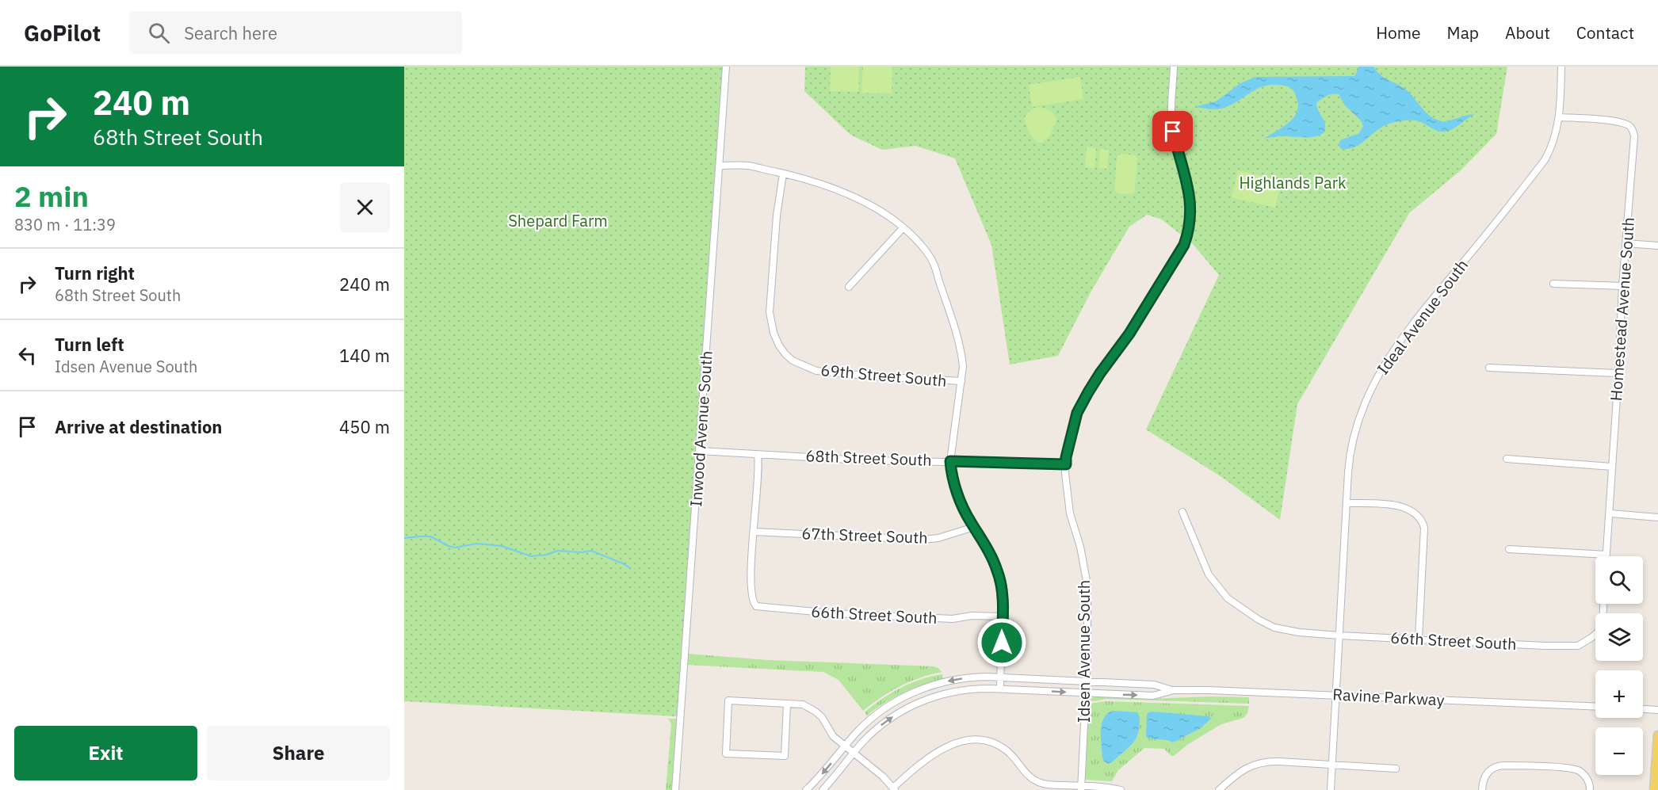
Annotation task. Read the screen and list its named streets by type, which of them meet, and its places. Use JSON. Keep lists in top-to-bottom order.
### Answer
{
  "streets": {
    "street": [
      "Homestead Avenue South",
      "Ideal Avenue South",
      "69th Street South",
      "Inwood Avenue South",
      "68th Street South",
      "67th Street South",
      "66th Street South",
      "Idsen Avenue South",
      "Ravine Parkway"
    ]
  },
  "crossings": [
    ["Homestead Avenue South", "Ideal Avenue South"],
    ["Ideal Avenue South", "66th Street South"],
    ["Ideal Avenue South", "Ravine Parkway"],
    ["Inwood Avenue South", "68th Street South"],
    ["68th Street South", "Idsen Avenue South"],
    ["67th Street South", "66th Street South"],
    ["Idsen Avenue South", "Ravine Parkway"]
  ],
  "parks": ["Highlands Park", "Shepard Farm"],
  "page": {
    "header": "GoPilot",
    "search": "Search here",
    "nav": [
      "Home",
      "Map",
      "About",
      "Contact"
    ],
    "turn": ["240 m", "68th Street South"],
    "heading": ["2 min", "830 m · 11:39"],
    "list": [
      {
        "name": "Turn right",
        "note": "68th Street South",
        "value": "240 m"
      },
      {
        "name": "Turn left",
        "note": "Idsen Avenue South",
        "value": "140 m"
      },
      {
        "name": "Arrive at destination",
        "value": "450 m"
      }
    ],
    "map_buttons": ["+", "−"],
    "buttons": ["Exit", "Share"]
  }
}
